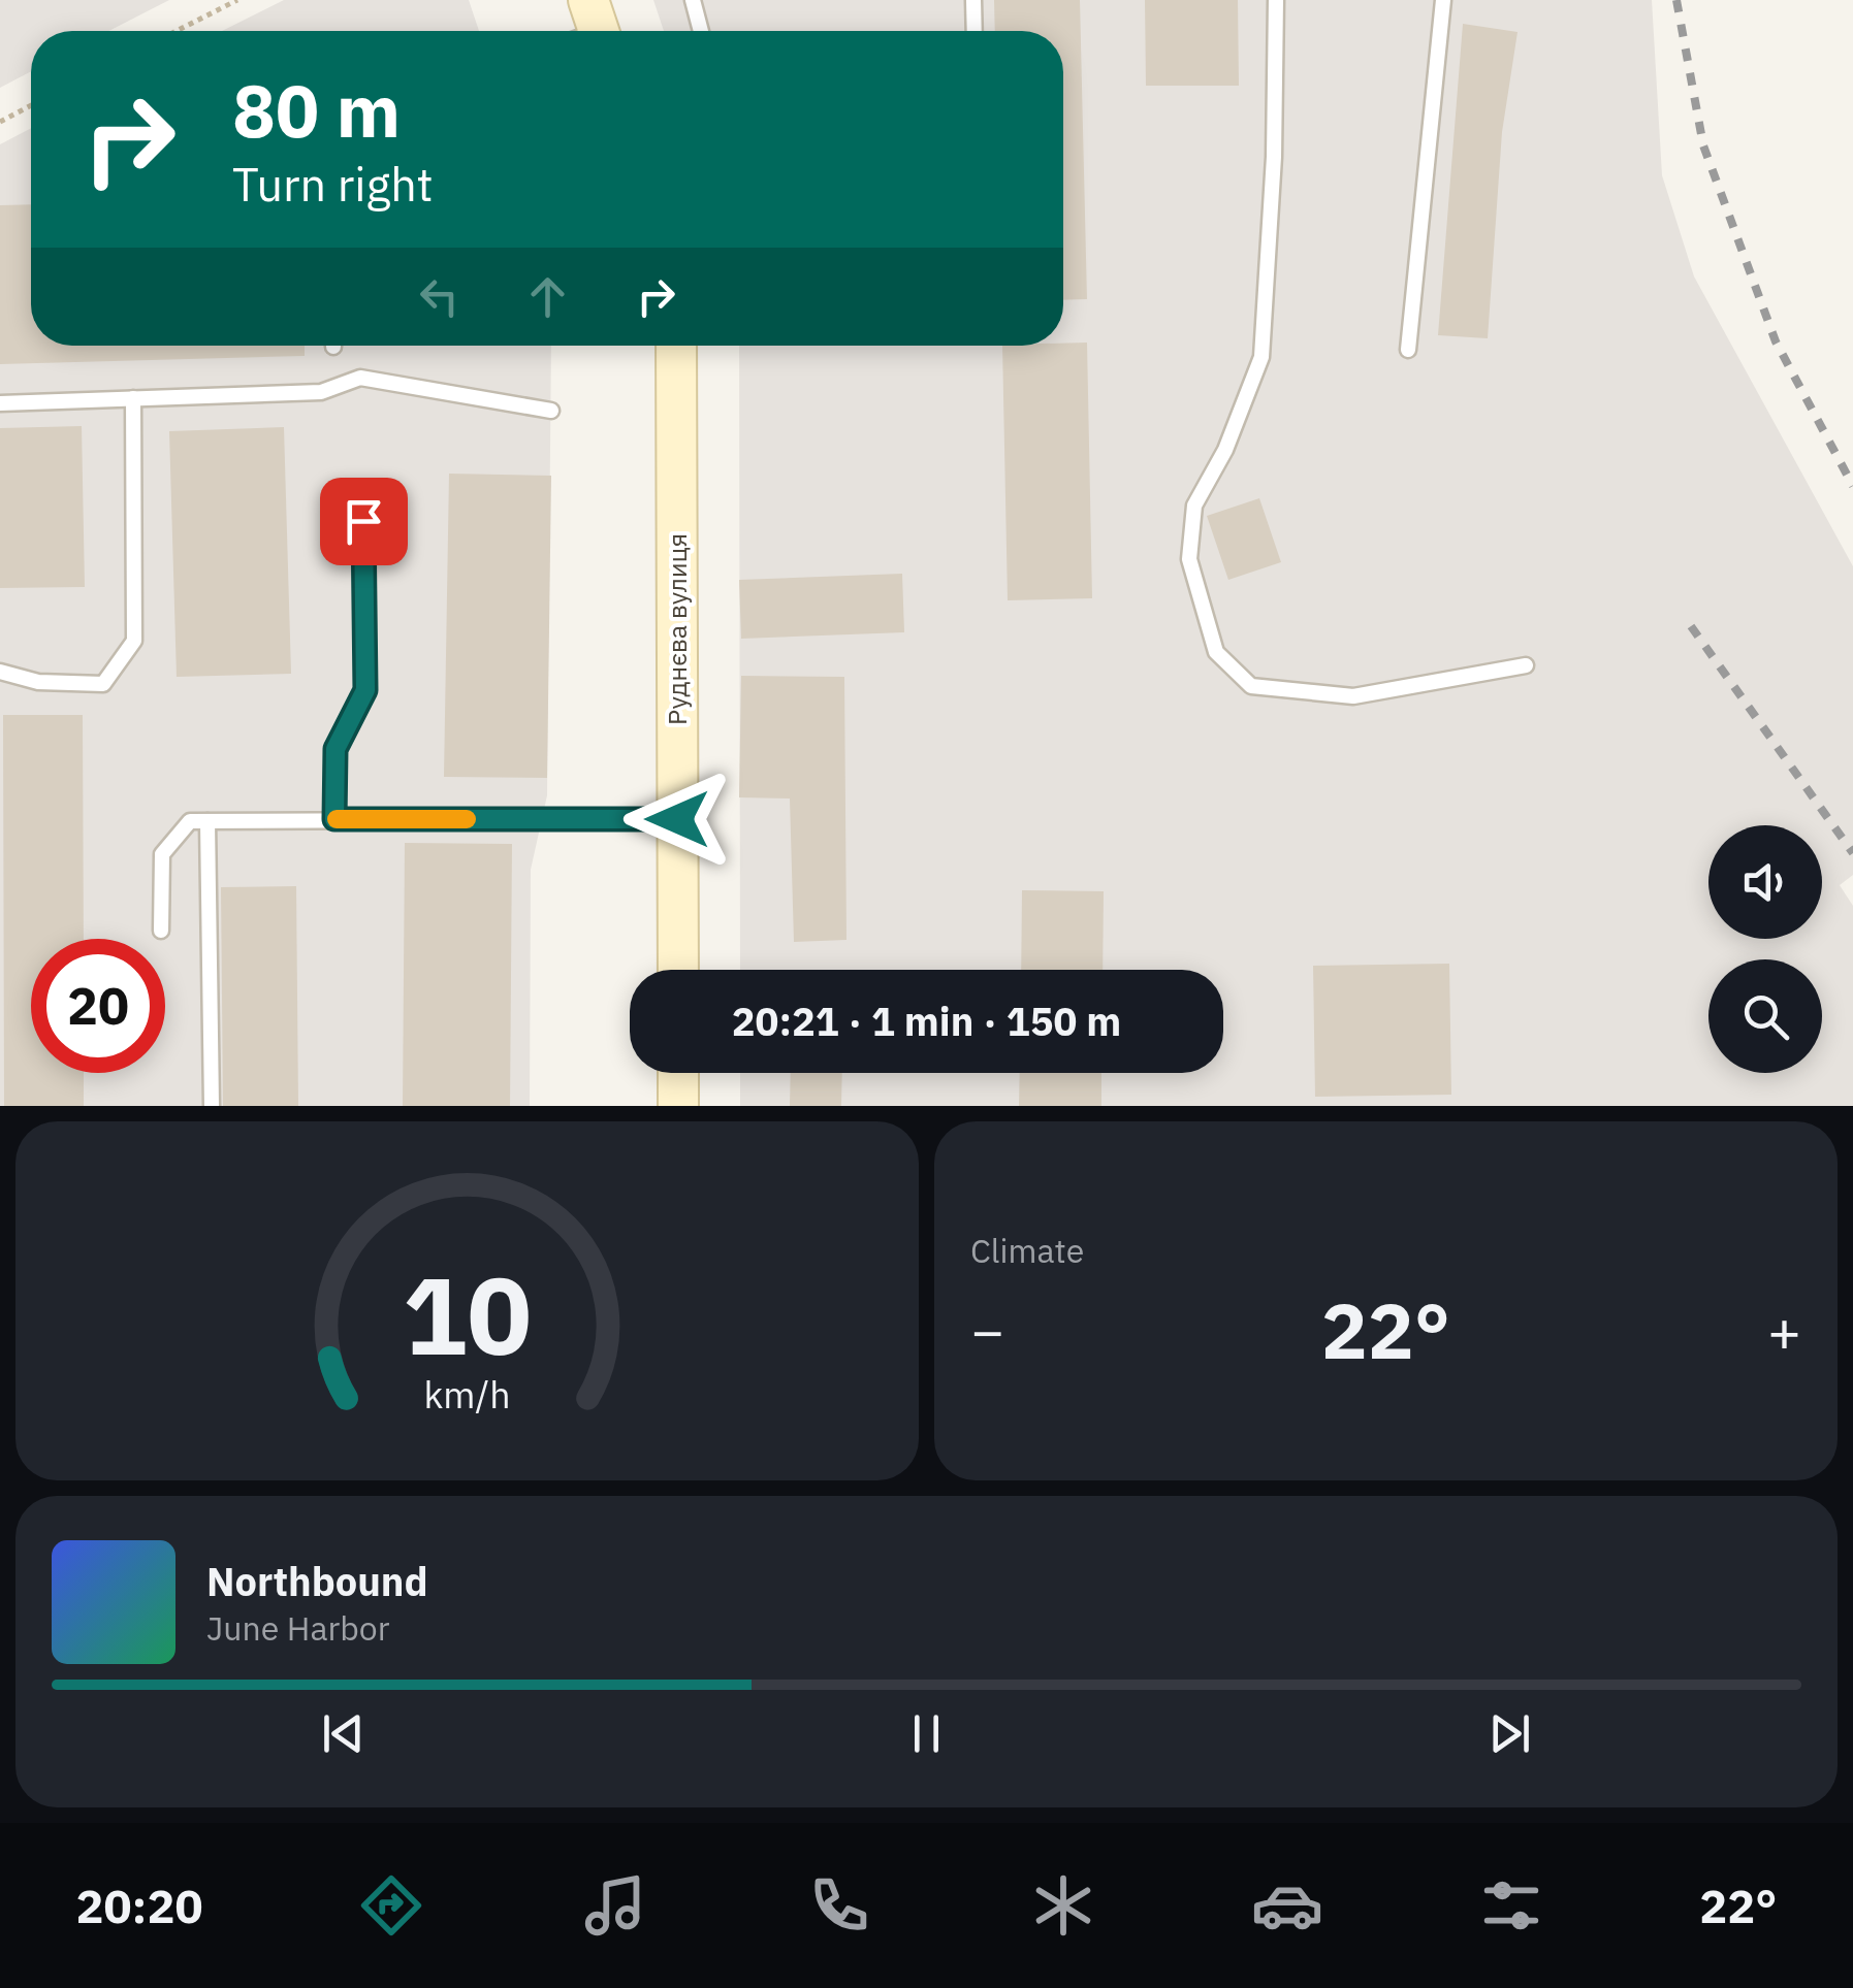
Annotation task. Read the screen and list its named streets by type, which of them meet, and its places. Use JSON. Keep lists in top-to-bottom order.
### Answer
{
  "streets": {
    "street": ["Руднєва вулиця"]
  },
  "page": {
    "turn": ["80 m", "Turn right"],
    "limit": "20",
    "trip": "20:21 · 1 min · 150 m",
    "tile": "Climate",
    "heat": ["−", "22°", "+"],
    "song": ["Northbound", "June Harbor"],
    "tabs": ["20:20", "22°"],
    "gauge": ["10", "km/h"]
  }
}
